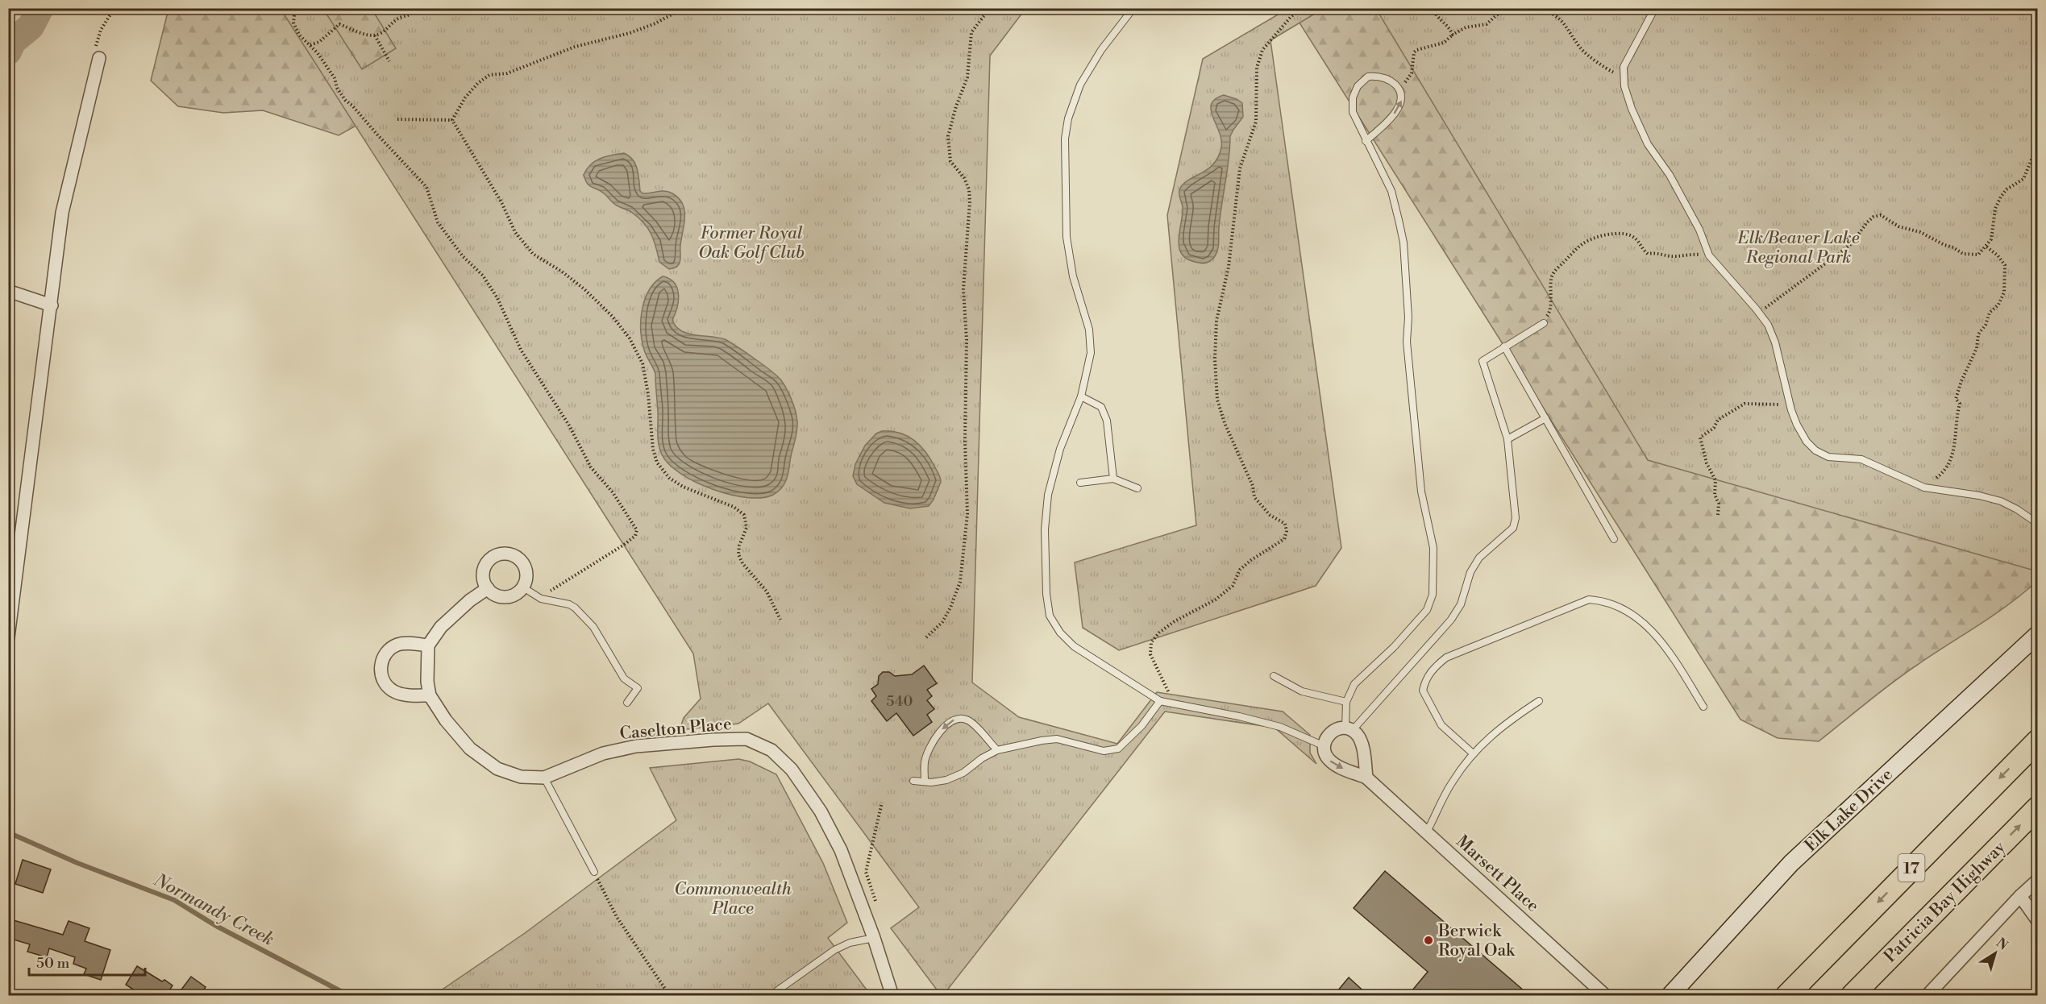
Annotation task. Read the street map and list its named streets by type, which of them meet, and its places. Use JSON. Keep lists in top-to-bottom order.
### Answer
{
  "streets": {
    "highway": ["17", "Patricia Bay Highway"],
    "street": ["Caselton Place", "Elk Lake Drive", "Marsett Place"]
  },
  "water": ["Normandy Creek"],
  "parks": ["Former Royal Oak Golf Club", "Elk/Beaver Lake Regional Park", "Commonwealth Place"],
  "places": ["Berwick Royal Oak"],
  "house_numbers": ["540"],
  "scale_bar": "50 m",
  "north": "top right"
}
